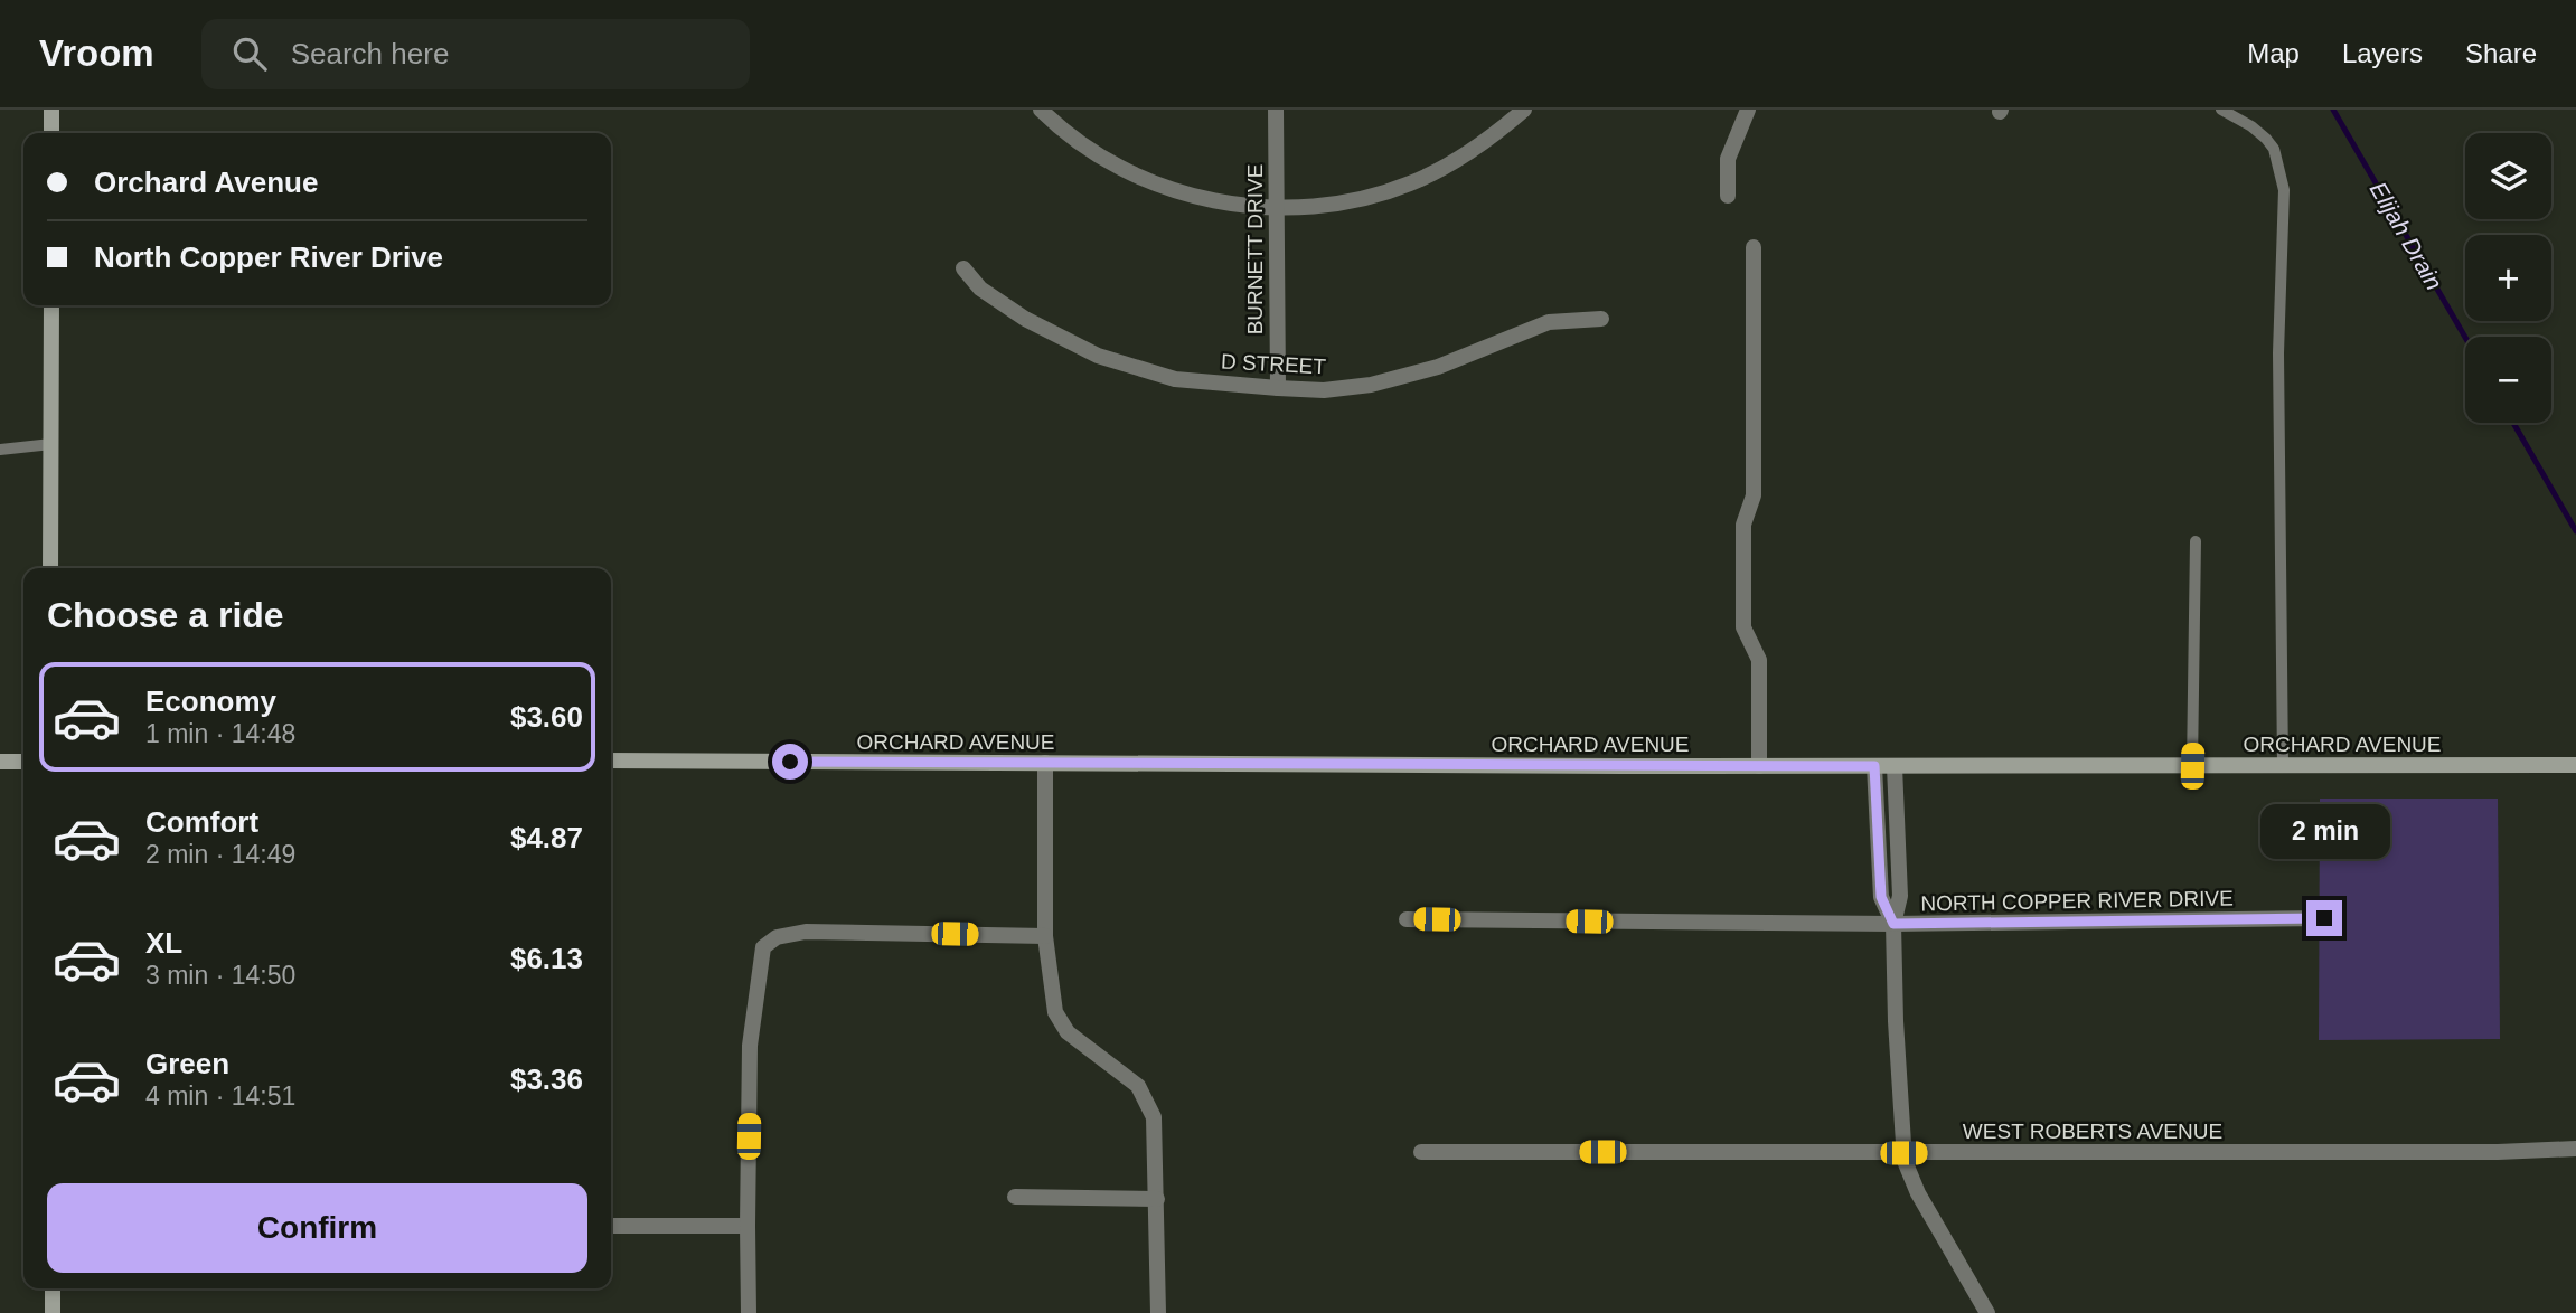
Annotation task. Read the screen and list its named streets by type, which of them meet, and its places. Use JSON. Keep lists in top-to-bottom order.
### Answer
{
  "streets": {
    "street": [
      "BURNETT DRIVE",
      "D STREET",
      "ORCHARD AVENUE",
      "NORTH COPPER RIVER DRIVE",
      "WEST ROBERTS AVENUE"
    ]
  },
  "crossings": [
    ["BURNETT DRIVE", "D STREET"]
  ],
  "water": ["Elijah Drain"],
  "page": {
    "header": "Vroom",
    "search": "Search here",
    "nav": ["Map", "Layers", "Share"],
    "map_buttons": ["+", "−"],
    "banner": ["Orchard Avenue", "North Copper River Drive"],
    "heading": "Choose a ride",
    "list": [
      {
        "name": "Economy",
        "note": "1 min · 14:48",
        "value": "$3.60"
      },
      {
        "name": "Comfort",
        "note": "2 min · 14:49",
        "value": "$4.87"
      },
      {
        "name": "XL",
        "note": "3 min · 14:50",
        "value": "$6.13"
      },
      {
        "name": "Green",
        "note": "4 min · 14:51",
        "value": "$3.36"
      }
    ],
    "bubble": "2 min",
    "buttons": "Confirm"
  }
}
